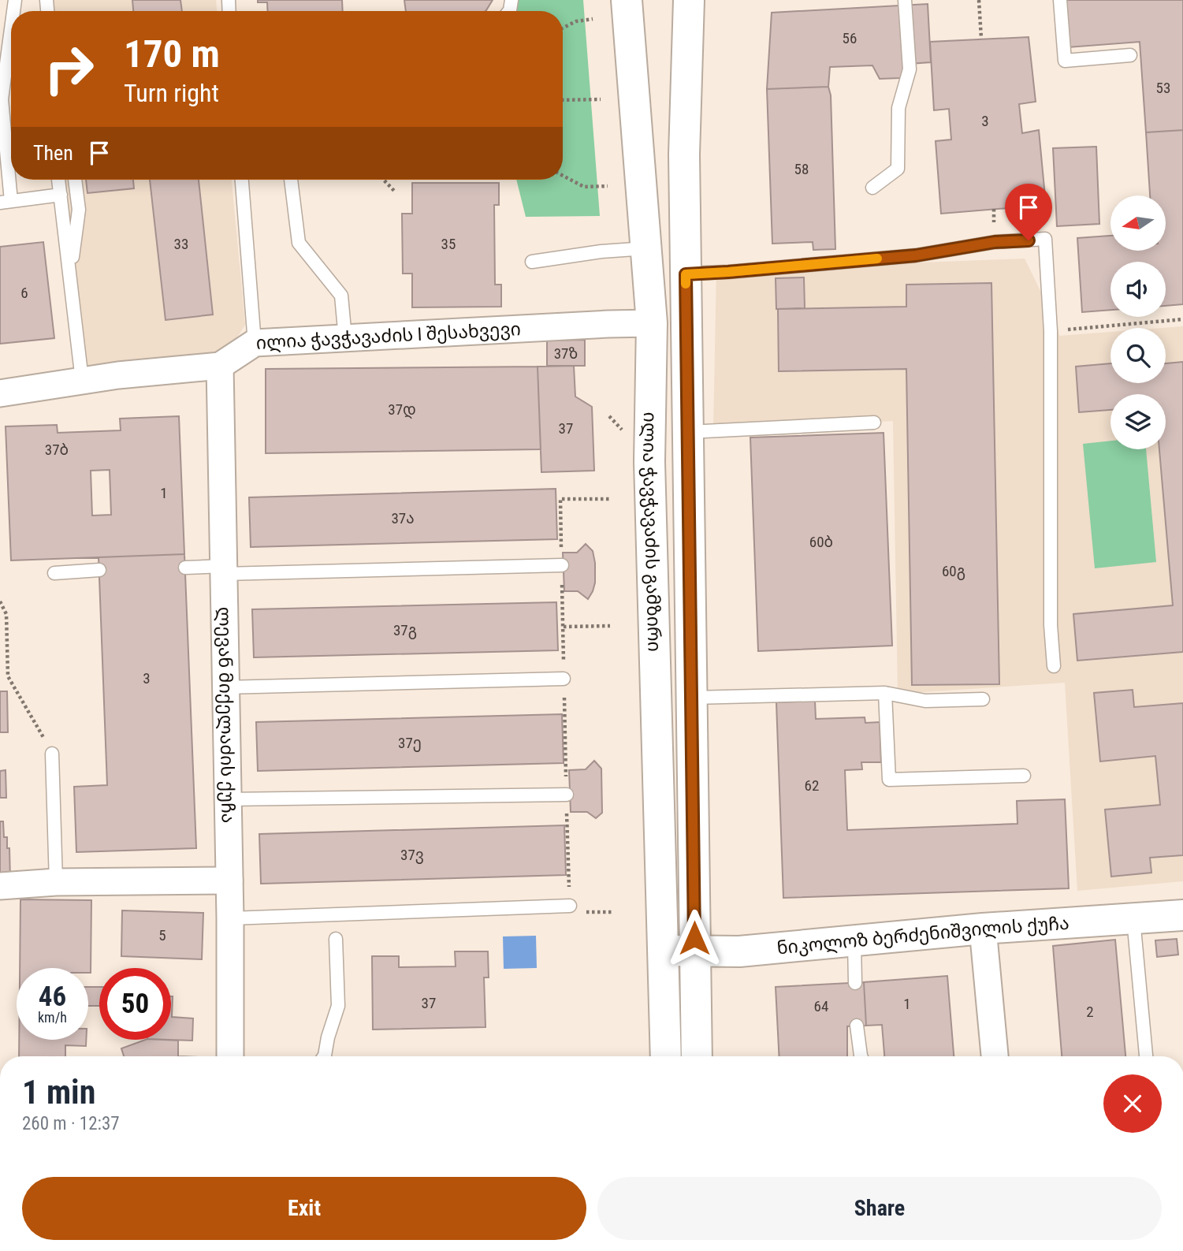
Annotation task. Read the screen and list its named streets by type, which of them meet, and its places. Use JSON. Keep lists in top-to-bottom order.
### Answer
{
  "streets": {
    "main road": ["ილია ჭავჭავაძის გამზირი", "ნიკოლოზ ბერძენიშვილის ქუჩა"],
    "street": ["ილია ჭავჭავაძის I შესახვევი", "ლევან მიქელაძის ქუჩა"]
  },
  "crossings": [
    ["ილია ჭავჭავაძის I შესახვევი", "ილია ჭავჭავაძის გამზირი"],
    ["ილია ჭავჭავაძის I შესახვევი", "ლევან მიქელაძის ქუჩა"],
    ["ილია ჭავჭავაძის გამზირი", "ნიკოლოზ ბერძენიშვილის ქუჩა"]
  ],
  "house_numbers": [
    "56",
    "53",
    "3",
    "58",
    "33",
    "35",
    "6",
    "37ზ",
    "37დ",
    "37",
    "37ბ",
    "1",
    "37ა",
    "60ბ",
    "60გ",
    "37გ",
    "3",
    "37ე",
    "62",
    "37ვ",
    "5",
    "37",
    "1",
    "64",
    "2"
  ],
  "north": "left",
  "page": {
    "turn": ["170 m", "Turn right"],
    "then": "Then",
    "speed": "46 km/h",
    "limit": "50",
    "heading": ["1 min", "260 m · 12:37"],
    "buttons": ["Exit", "Share"]
  }
}
